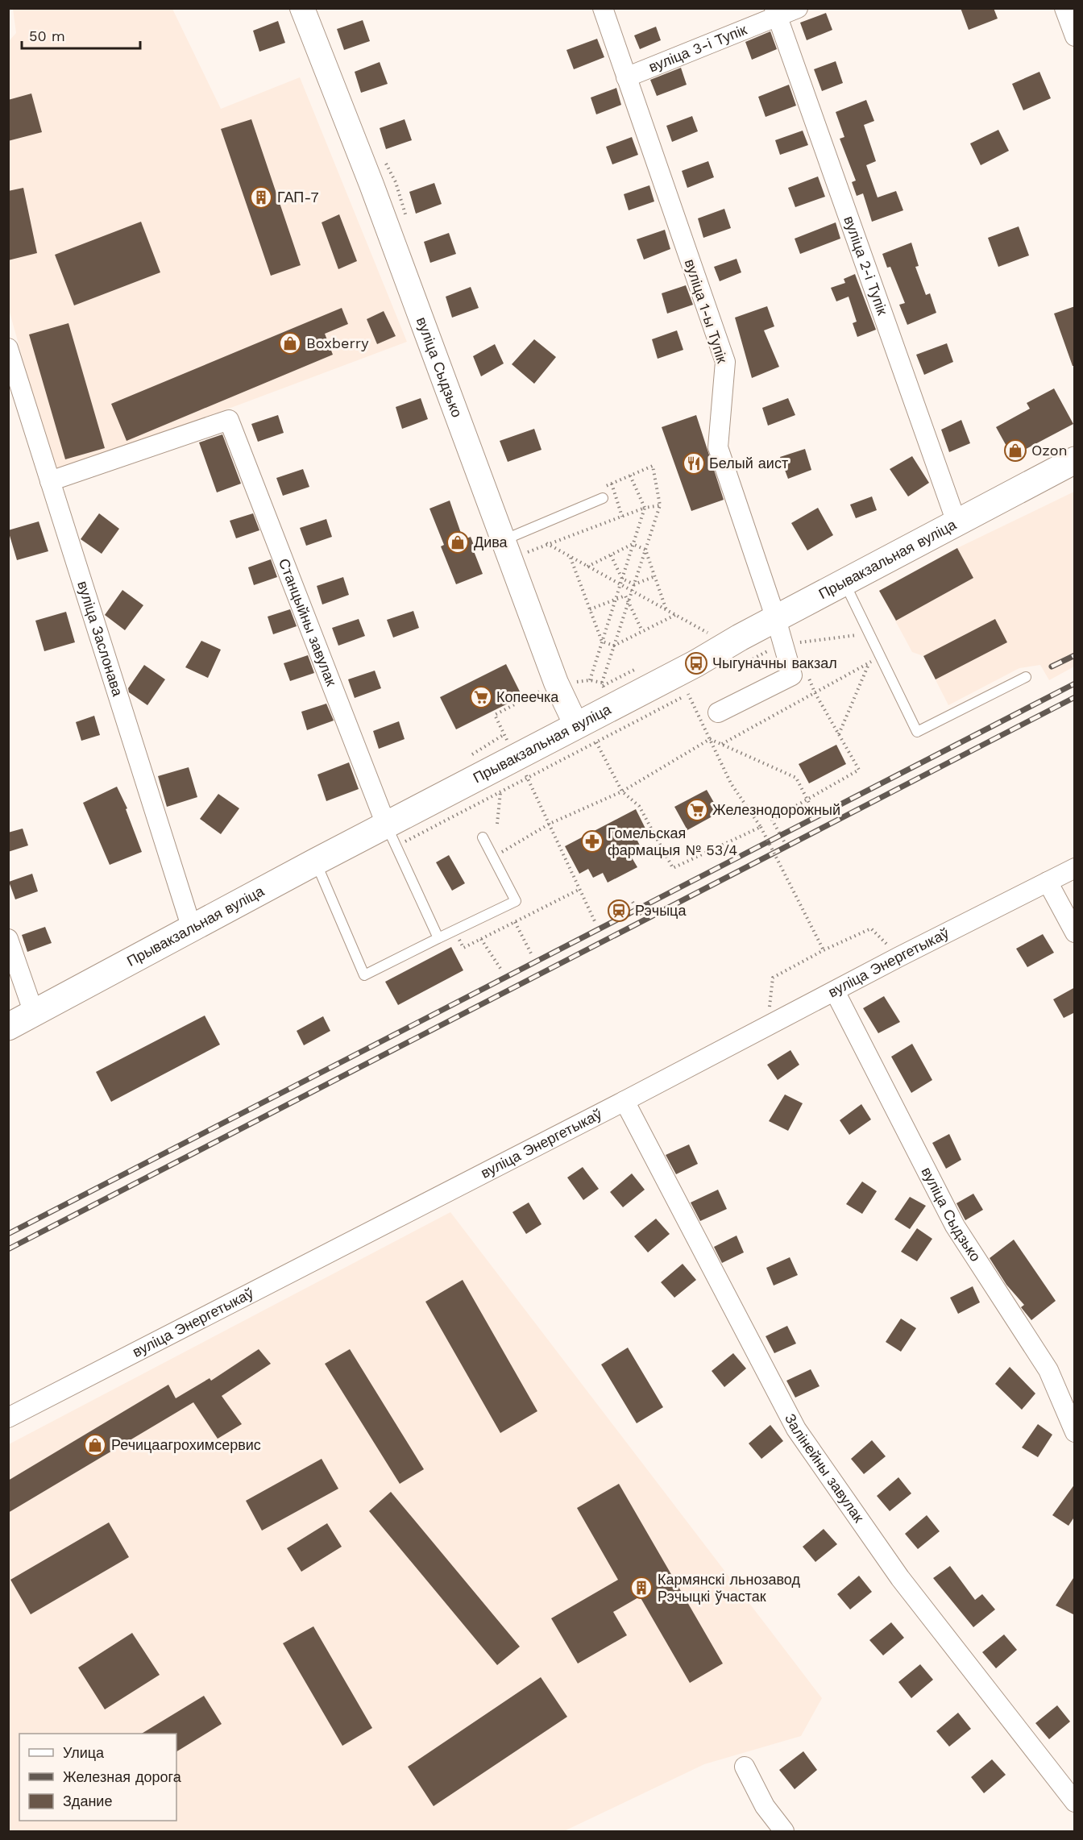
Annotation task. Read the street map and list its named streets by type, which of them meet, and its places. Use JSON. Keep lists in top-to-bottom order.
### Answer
{
  "streets": {
    "main road": ["Прывакзальная вуліца"],
    "street": [
      "вуліца 3-і Тупік",
      "вуліца 2-і Тупік",
      "вуліца 1-ы Тупік",
      "вуліца Сыдзько",
      "Станцыйны завулак",
      "вуліца Заслонава",
      "вуліца Энергетыкаў",
      "Залінейны завулак"
    ]
  },
  "crossings": [
    ["вуліца 3-і Тупік", "вуліца 2-і Тупік"],
    ["вуліца 3-і Тупік", "вуліца 1-ы Тупік"],
    ["вуліца 2-і Тупік", "Прывакзальная вуліца"],
    ["вуліца 1-ы Тупік", "Прывакзальная вуліца"],
    ["вуліца Сыдзько", "Прывакзальная вуліца"],
    ["вуліца Сыдзько", "вуліца Энергетыкаў"],
    ["Прывакзальная вуліца", "Станцыйны завулак"],
    ["Прывакзальная вуліца", "вуліца Заслонава"],
    ["Станцыйны завулак", "вуліца Заслонава"],
    ["вуліца Энергетыкаў", "Залінейны завулак"]
  ],
  "places": {
    "building": ["ГАП-7", "Кармянскі льнозавод Рэчыцкі ўчастак"],
    "shop": [
      "Boxberry",
      "Ozon",
      "Дива",
      "Речицаагрохимсервис"
    ],
    "restaurant": ["Белый аист"],
    "bus stop": ["Чыгуначны вакзал"],
    "supermarket": ["Копеечка", "Железнодорожный"],
    "pharmacy": ["Гомельская фармацыя № 53/4"],
    "station": ["Рэчыца"]
  },
  "legend": ["Улица", "Железная дорога", "Здание"],
  "scale_bar": "50 m"
}
